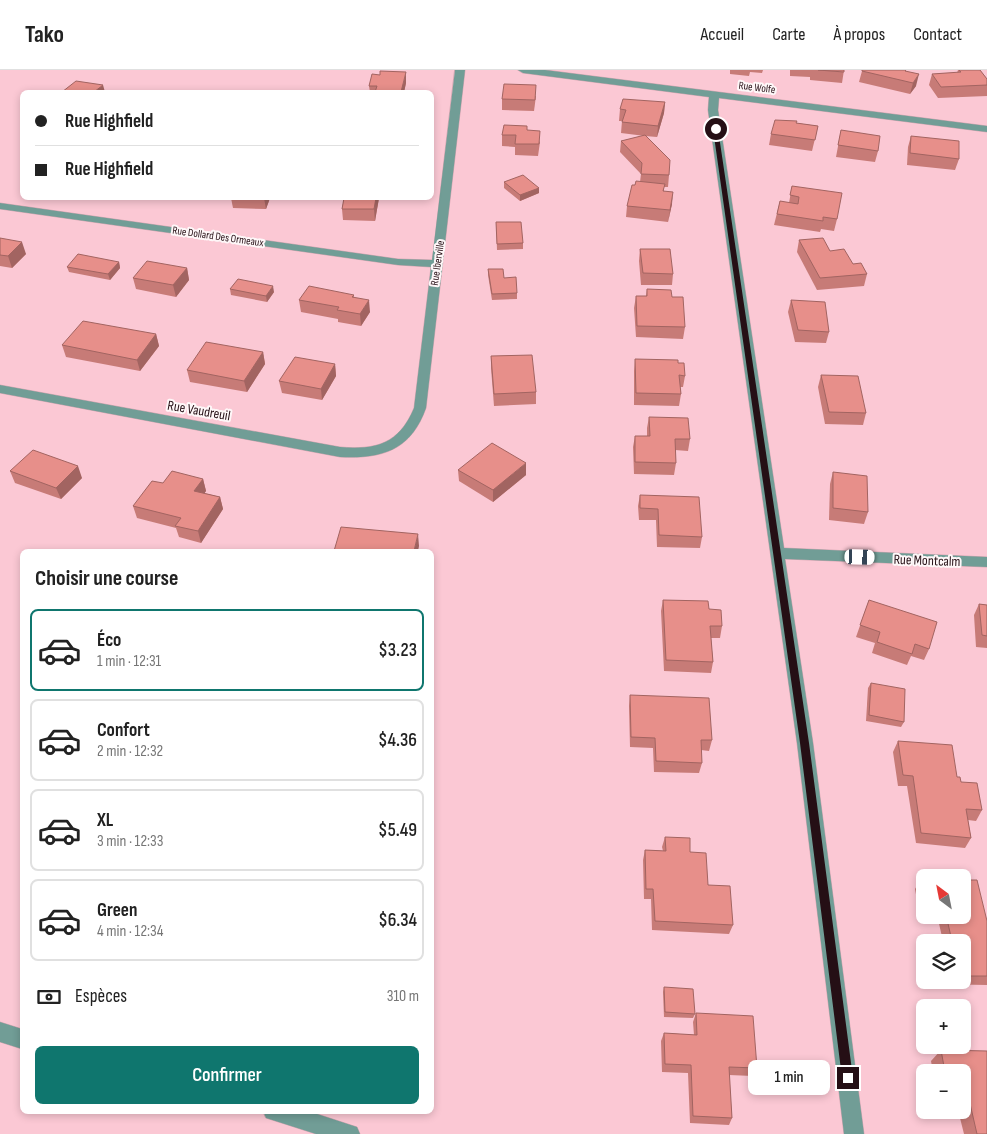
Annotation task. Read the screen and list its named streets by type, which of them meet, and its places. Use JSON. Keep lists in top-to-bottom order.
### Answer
{
  "streets": {
    "street": [
      "Rue Wolfe",
      "Rue Dollard Des Ormeaux",
      "Rue Iberville",
      "Rue Vaudreuil",
      "Rue Montcalm"
    ]
  },
  "crossings": [
    ["Rue Dollard Des Ormeaux", "Rue Iberville"],
    ["Rue Iberville", "Rue Vaudreuil"]
  ],
  "north": "top left",
  "page": {
    "header": "Tako",
    "nav": [
      "Accueil",
      "Carte",
      "À propos",
      "Contact"
    ],
    "banner": ["Rue Highfield", "Rue Highfield"],
    "heading": "Choisir une course",
    "list": [
      {
        "name": "Éco",
        "note": "1 min · 12:31",
        "value": "$3.23"
      },
      {
        "name": "Confort",
        "note": "2 min · 12:32",
        "value": "$4.36"
      },
      {
        "name": "XL",
        "note": "3 min · 12:33",
        "value": "$5.49"
      },
      {
        "name": "Green",
        "note": "4 min · 12:34",
        "value": "$6.34"
      }
    ],
    "map_buttons": ["+", "−"],
    "pay": ["Espèces", "310 m"],
    "buttons": "Confirmer",
    "bubble": "1 min"
  }
}
